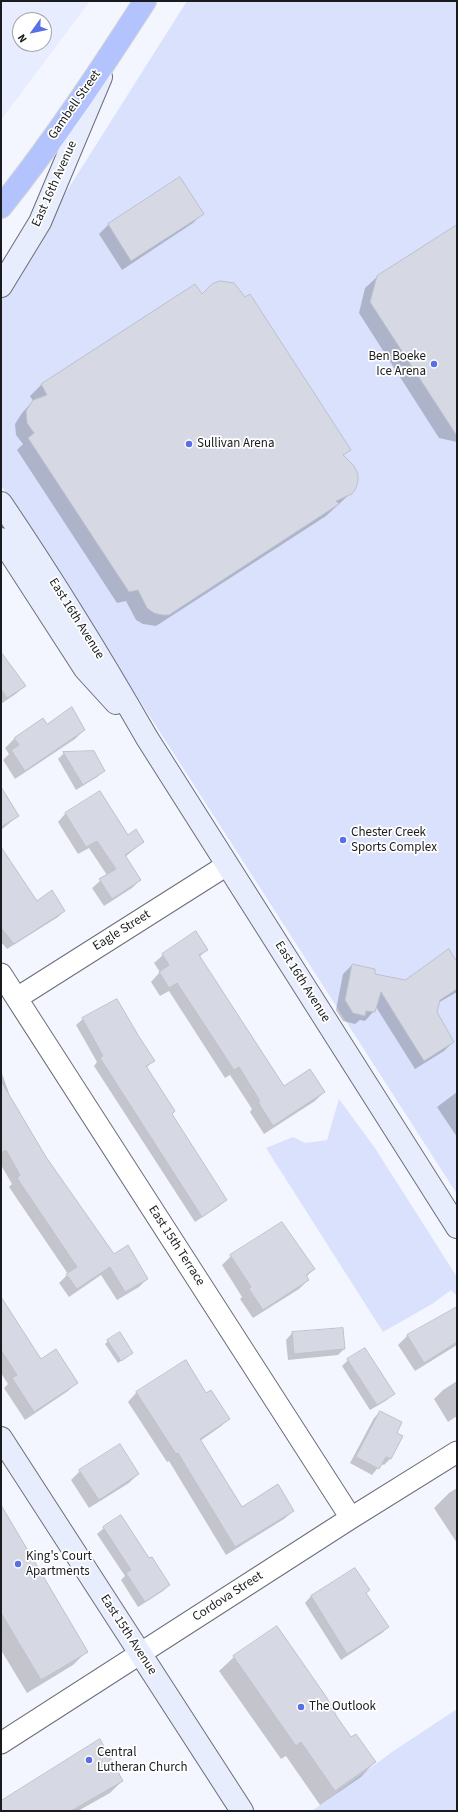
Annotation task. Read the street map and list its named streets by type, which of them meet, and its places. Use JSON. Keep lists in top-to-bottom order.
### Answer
{
  "streets": {
    "highway": ["Gambell Street"],
    "street": [
      "East 16th Avenue",
      "Eagle Street",
      "East 15th Terrace",
      "Cordova Street",
      "East 15th Avenue"
    ]
  },
  "crossings": [
    ["Gambell Street", "East 16th Avenue"],
    ["East 16th Avenue", "Eagle Street"],
    ["Eagle Street", "East 15th Terrace"],
    ["East 15th Terrace", "Cordova Street"],
    ["Cordova Street", "East 15th Avenue"]
  ],
  "places": [
    "Ben Boeke Ice Arena",
    "Sullivan Arena",
    "Chester Creek Sports Complex",
    "King's Court Apartments",
    "The Outlook",
    "Central Lutheran Church"
  ],
  "north": "bottom left"
}
